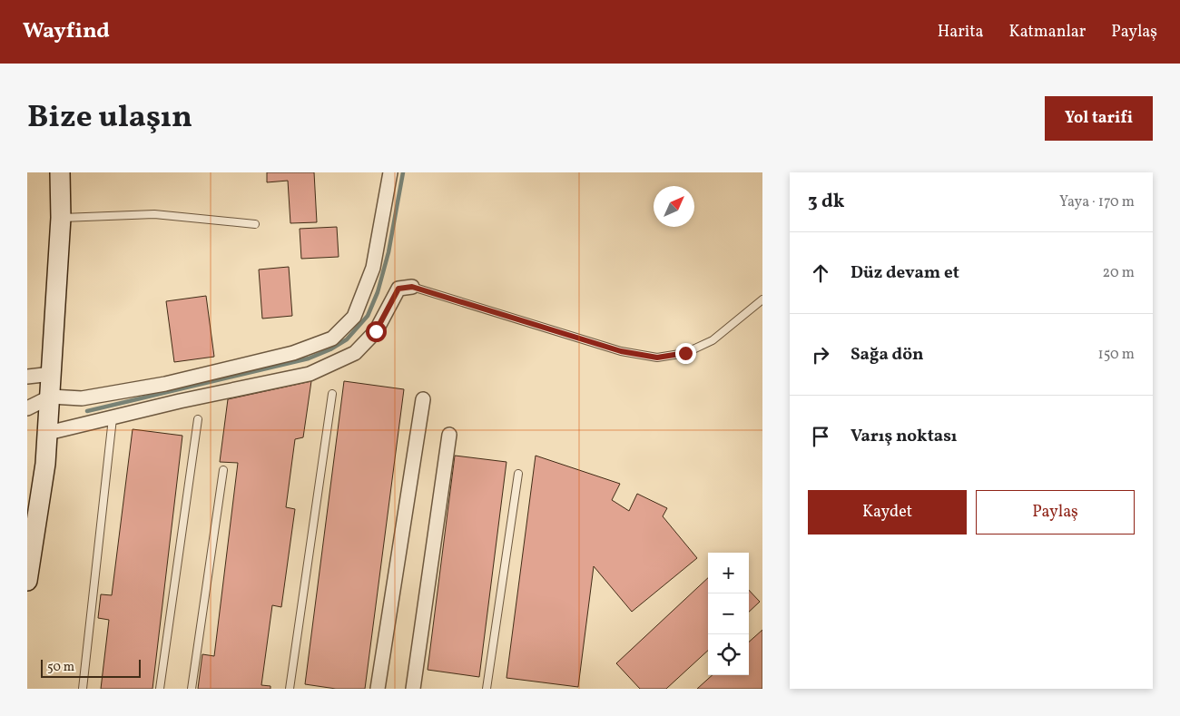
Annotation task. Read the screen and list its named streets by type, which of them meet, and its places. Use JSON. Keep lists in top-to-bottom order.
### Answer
{
  "scale_bar": "50 m",
  "north": "top right",
  "page": {
    "header": "Wayfind",
    "nav": ["Harita", "Katmanlar", "Paylaş"],
    "title": "Bize ulaşın",
    "buttons": [
      "Yol tarifi",
      ["Kaydet", "Paylaş"]
    ],
    "heading": ["3 dk", "Yaya · 170 m"],
    "list": [
      ["Düz devam et", "20 m"],
      ["Sağa dön", "150 m"],
      "Varış noktası"
    ],
    "map_buttons": ["+", "−"],
    "scale": "50 m"
  }
}
